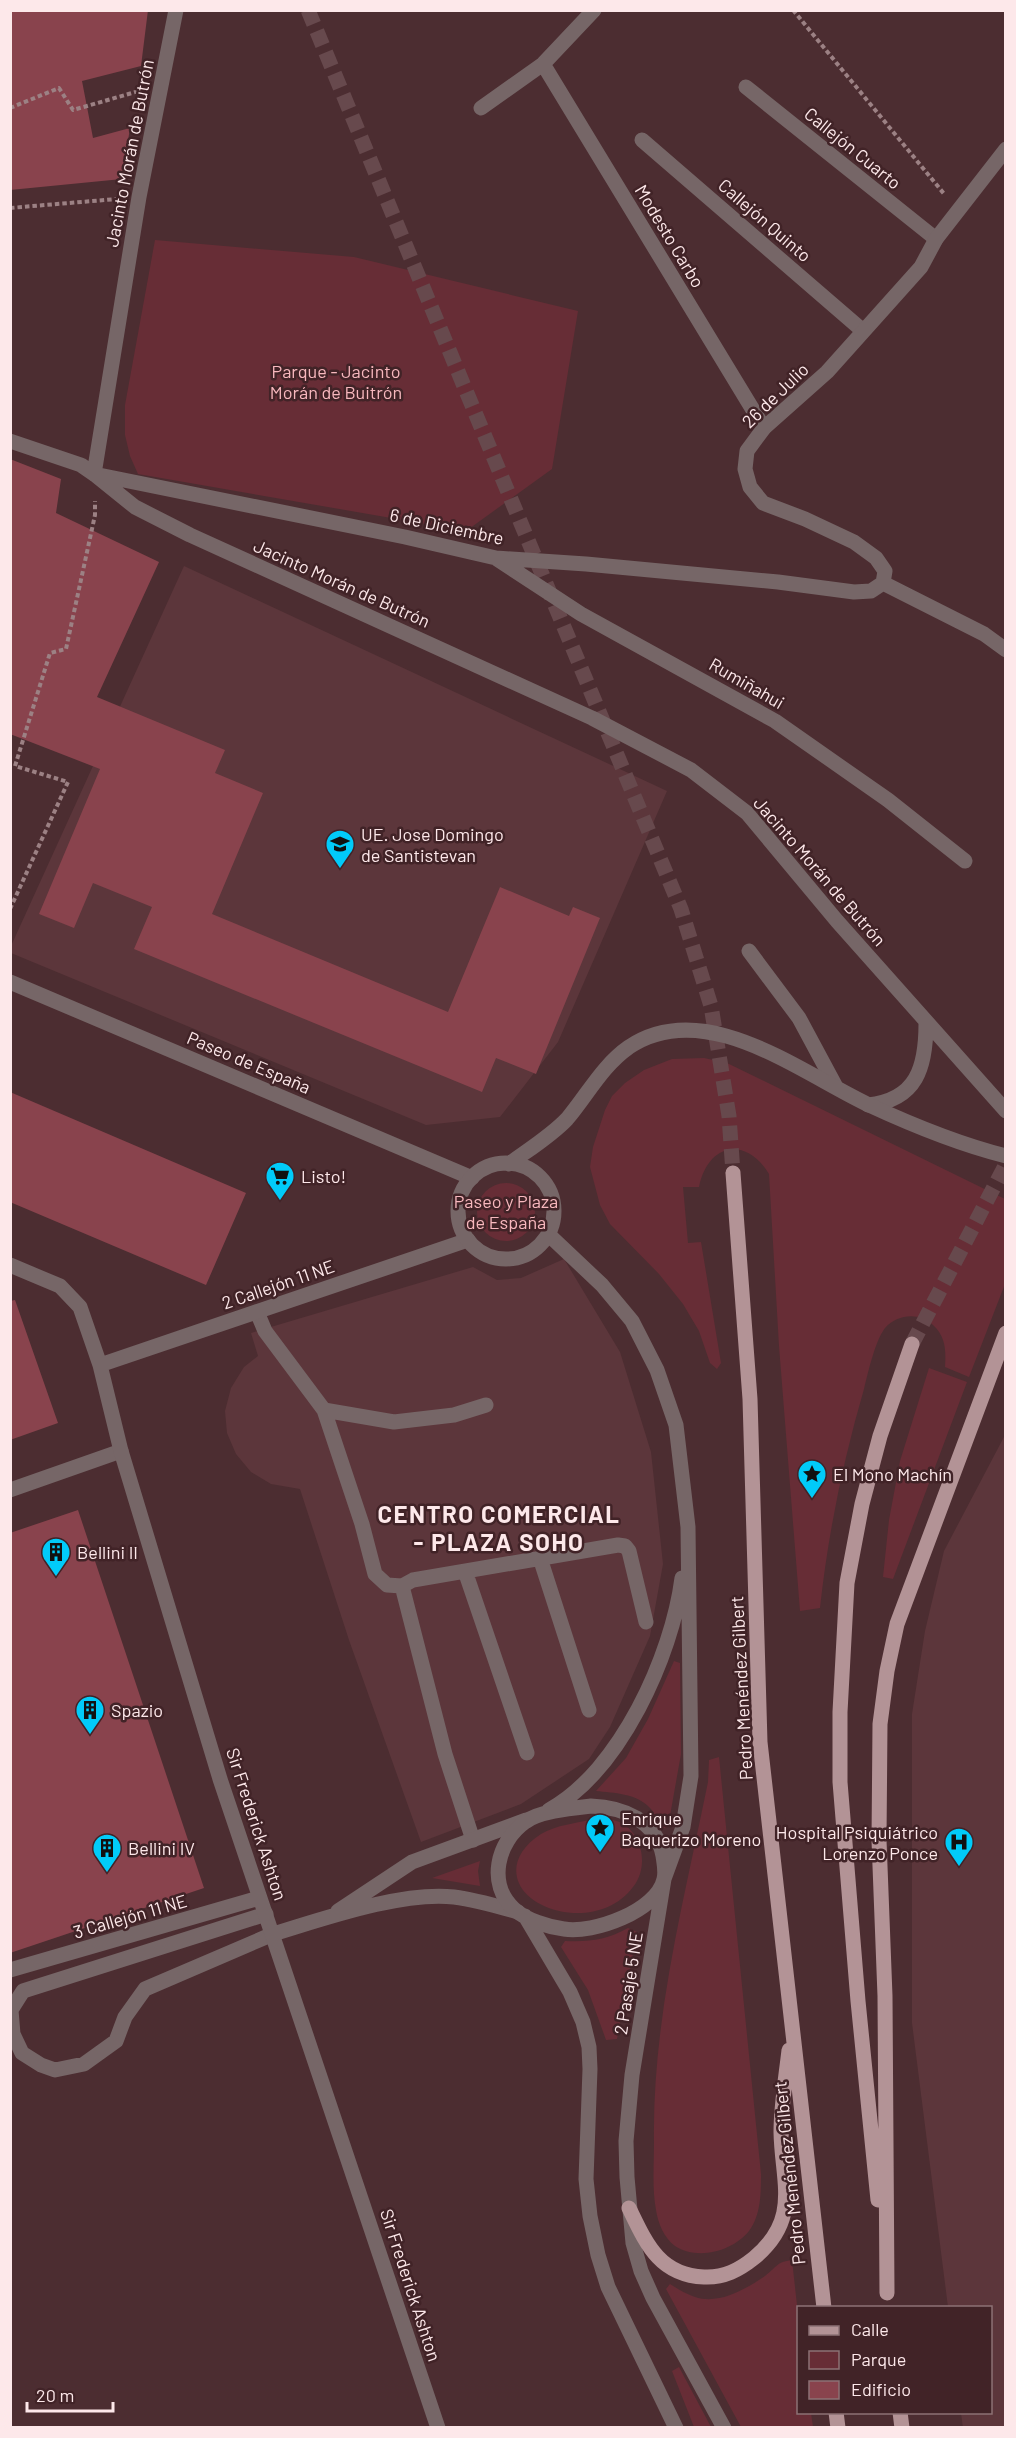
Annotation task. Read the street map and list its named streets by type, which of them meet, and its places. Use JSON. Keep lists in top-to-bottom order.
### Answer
{
  "streets": {
    "main road": ["Pedro Menéndez Gilbert"],
    "street": [
      "Callejón Cuarto",
      "Jacinto Morán de Butrón",
      "Callejón Quinto",
      "Modesto Carbo",
      "26 de Julio",
      "6 de Diciembre",
      "Rumiñahui",
      "Paseo de España",
      "2 Callejón 11 NE",
      "Sir Frederick Ashton",
      "3 Callejón 11 NE",
      "2 Pasaje 5 NE"
    ]
  },
  "crossings": [
    ["Callejón Cuarto", "26 de Julio"],
    ["Jacinto Morán de Butrón", "6 de Diciembre"],
    ["Callejón Quinto", "26 de Julio"],
    ["Modesto Carbo", "26 de Julio"],
    ["26 de Julio", "6 de Diciembre"],
    ["6 de Diciembre", "Rumiñahui"],
    ["Paseo de España", "2 Callejón 11 NE"],
    ["Paseo de España", "2 Pasaje 5 NE"],
    ["2 Callejón 11 NE", "Sir Frederick Ashton"],
    ["2 Callejón 11 NE", "2 Pasaje 5 NE"],
    ["Sir Frederick Ashton", "3 Callejón 11 NE"]
  ],
  "districts": ["CENTRO COMERCIAL - PLAZA SOHO"],
  "parks": ["Parque - Jacinto Morán de Buitrón", "Paseo y Plaza de España"],
  "places": {
    "school or university": ["UE. Jose Domingo de Santistevan"],
    "supermarket": ["Listo!"],
    "place": ["El Mono Machín", "Enrique Baquerizo Moreno"],
    "building": ["Bellini II", "Spazio", "Bellini IV"],
    "hospital": ["Hospital Psiquiátrico Lorenzo Ponce"]
  },
  "legend": ["Calle", "Parque", "Edificio"],
  "scale_bar": "20 m"
}
